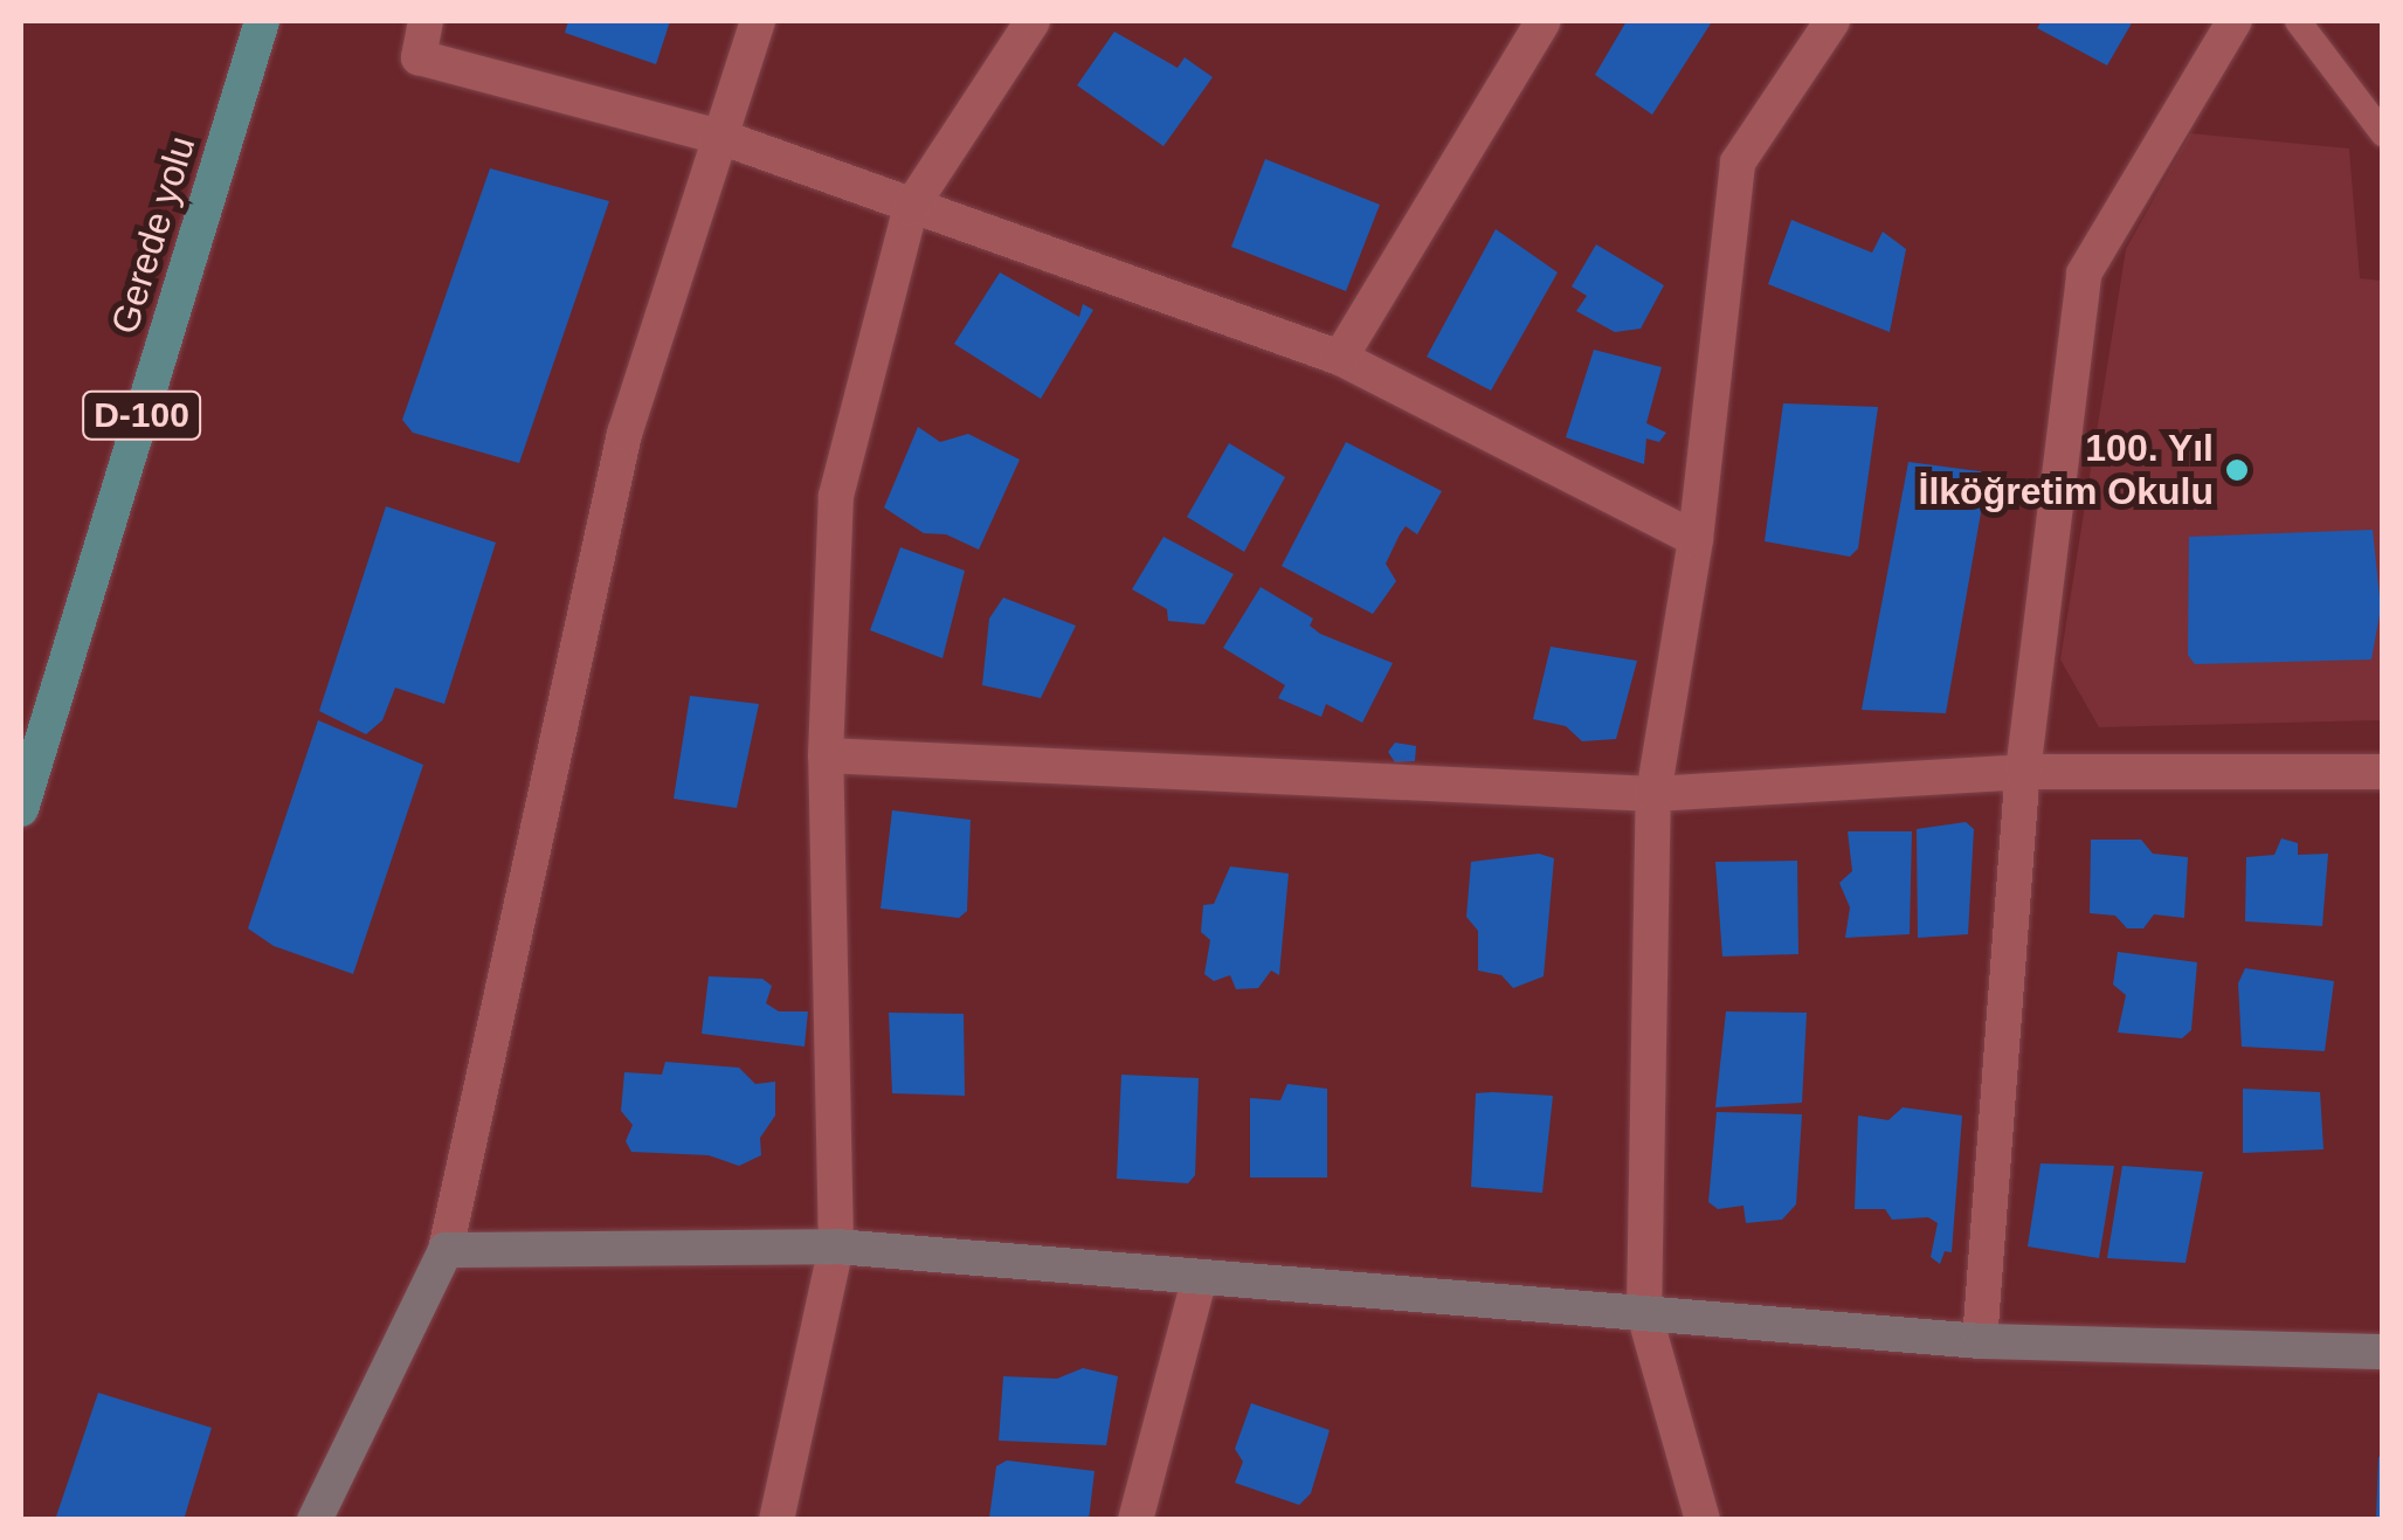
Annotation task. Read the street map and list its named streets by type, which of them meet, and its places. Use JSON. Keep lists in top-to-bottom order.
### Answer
{
  "streets": {
    "main road": ["Gerede yolu", "D-100"]
  },
  "places": ["100. Yıl İlköğretim Okulu"]
}
